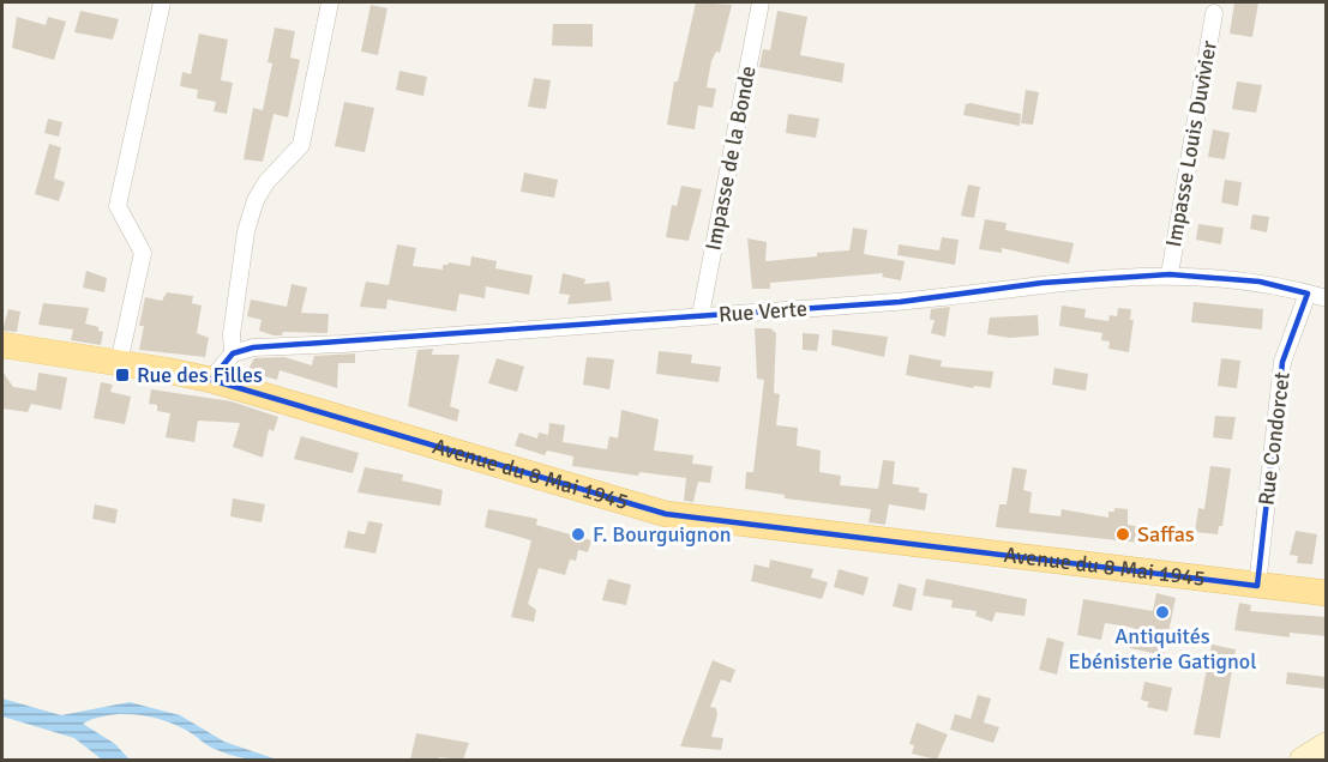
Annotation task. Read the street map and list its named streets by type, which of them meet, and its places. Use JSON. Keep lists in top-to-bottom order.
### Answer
{
  "streets": {
    "main road": ["Avenue du 8 Mai 1945"],
    "street": [
      "Impasse Louis Duvivier",
      "Impasse de la Bonde",
      "Rue Verte",
      "Rue Condorcet"
    ]
  },
  "crossings": [
    ["Impasse Louis Duvivier", "Rue Verte"],
    ["Impasse de la Bonde", "Rue Verte"],
    ["Rue Verte", "Rue Condorcet"],
    ["Rue Condorcet", "Avenue du 8 Mai 1945"]
  ],
  "places": {
    "transit": ["Rue des Filles"],
    "other": ["F. Bourguignon", "Saffas", "Antiquités Ebénisterie Gatignol"]
  }
}
